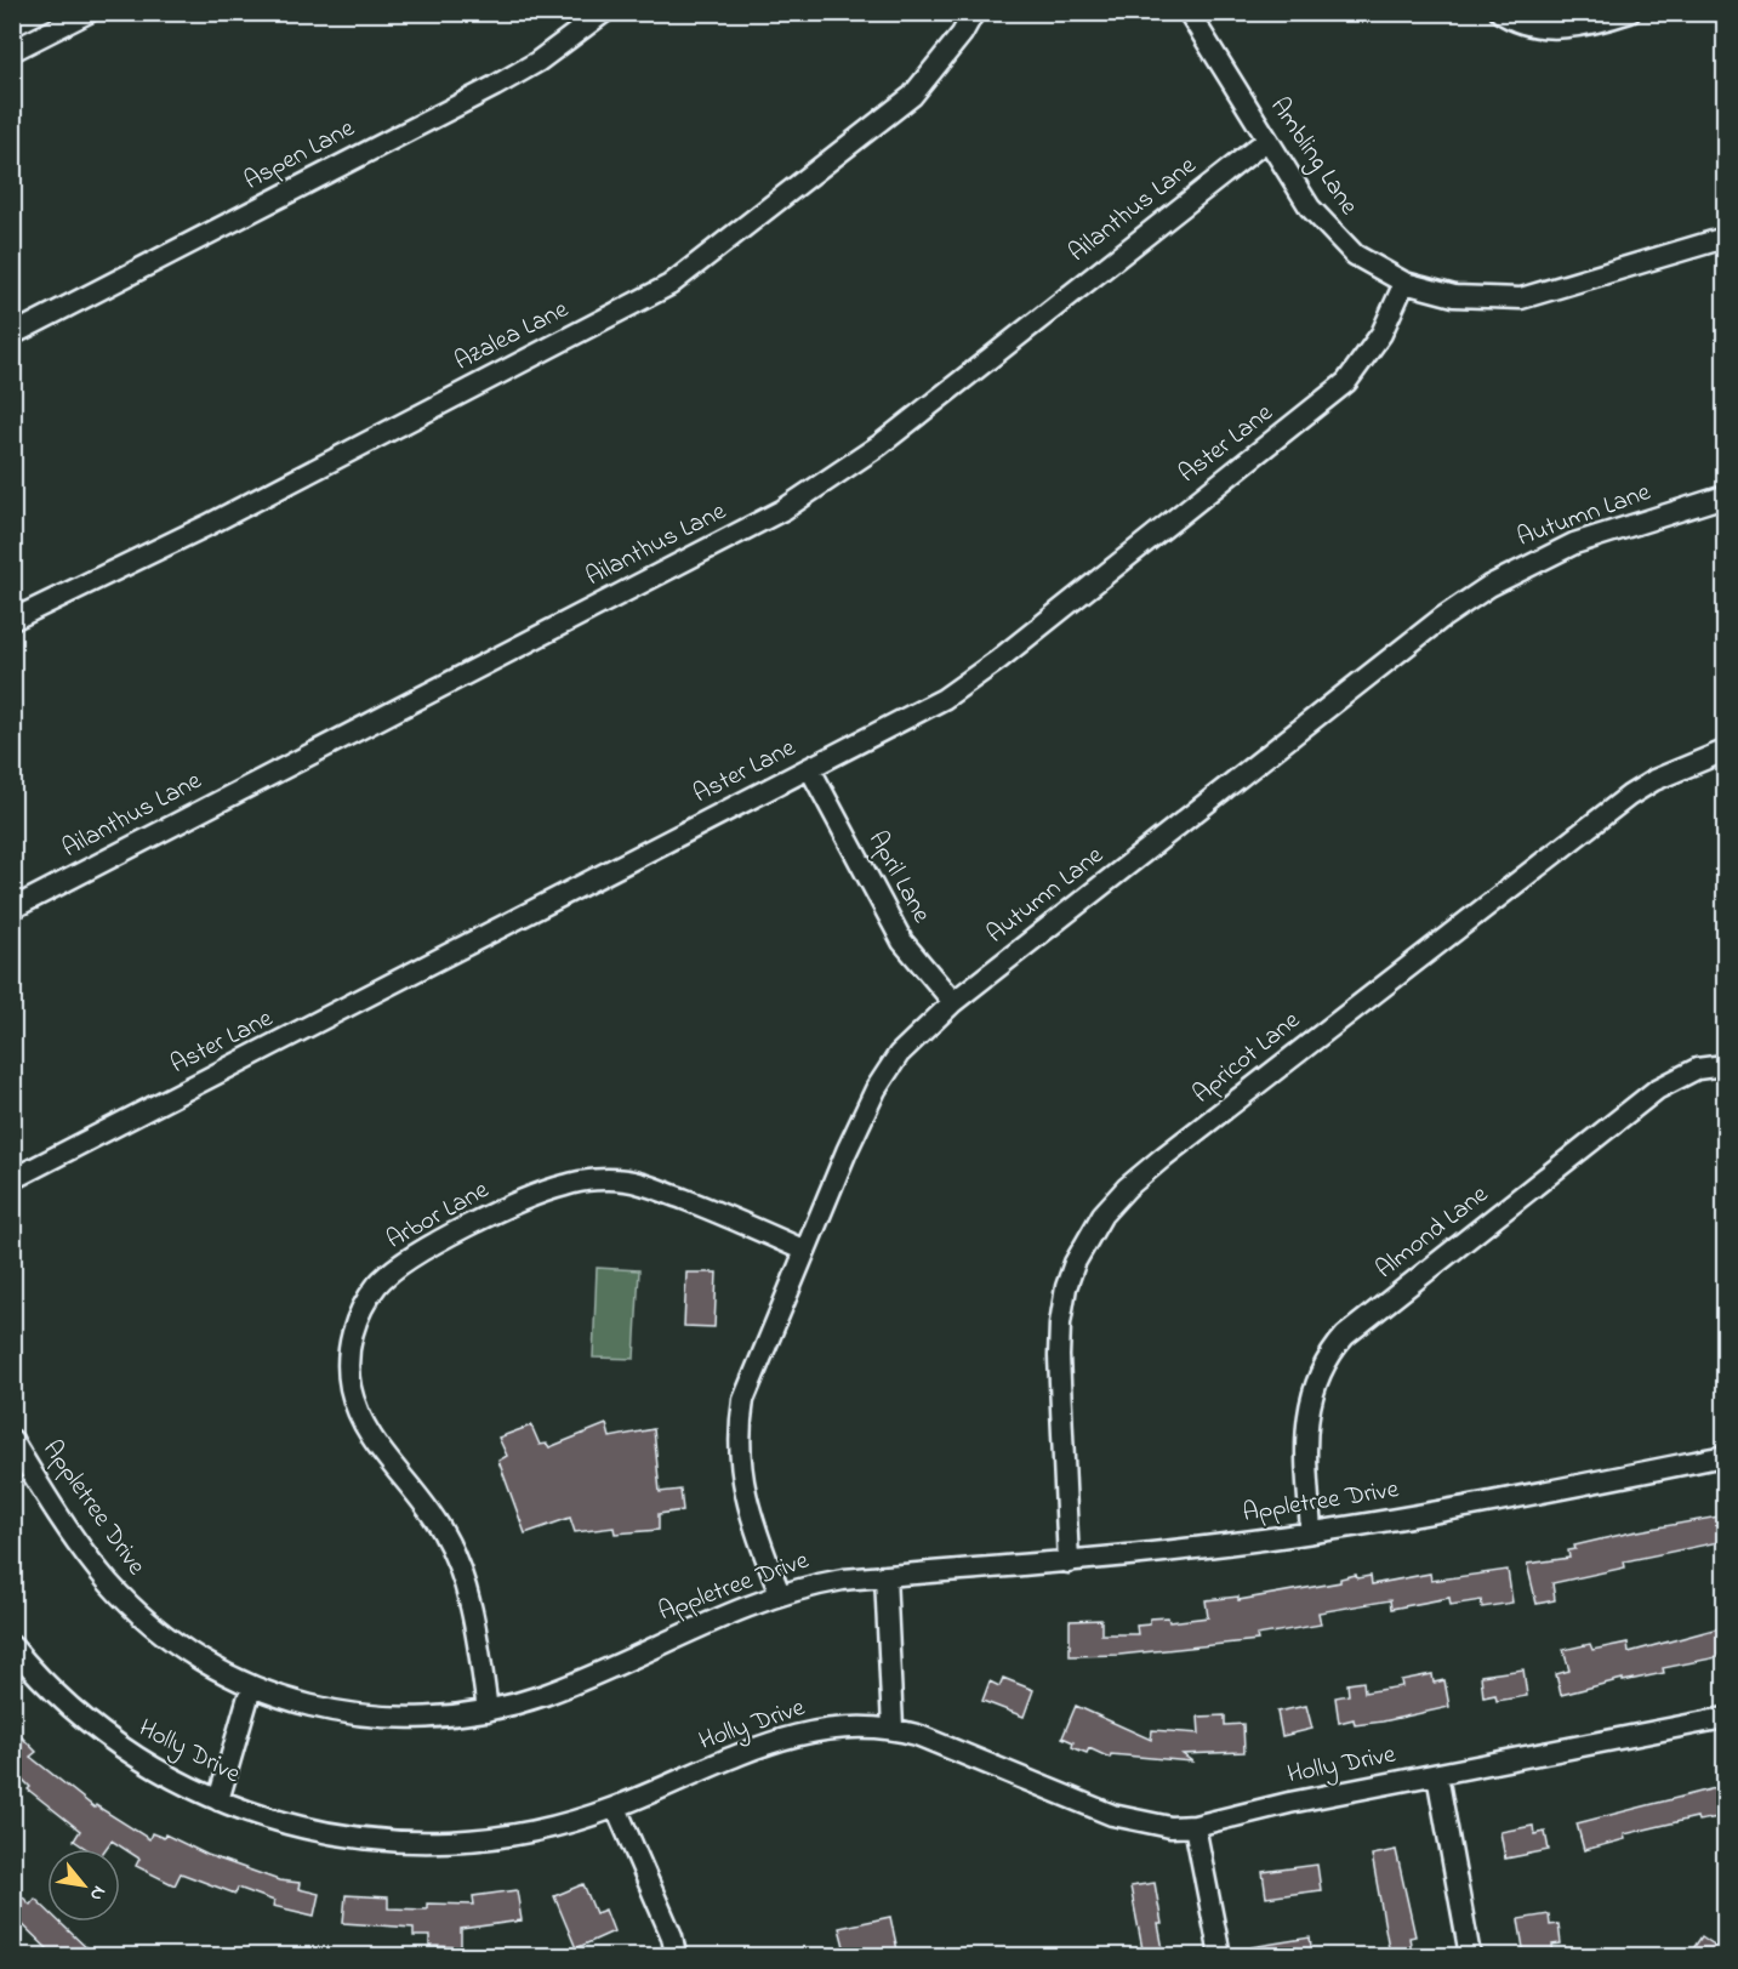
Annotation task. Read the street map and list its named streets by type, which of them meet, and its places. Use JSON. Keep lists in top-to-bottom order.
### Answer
{
  "streets": {
    "street": [
      "Aspen Lane",
      "Ambling Lane",
      "Ailanthus Lane",
      "Azalea Lane",
      "Aster Lane",
      "Autumn Lane",
      "April Lane",
      "Apricot Lane",
      "Arbor Lane",
      "Almond Lane",
      "Appletree Drive",
      "Holly Drive"
    ]
  },
  "crossings": [
    ["Ambling Lane", "Ailanthus Lane"],
    ["Ambling Lane", "Aster Lane"],
    ["Aster Lane", "April Lane"],
    ["Autumn Lane", "April Lane"],
    ["Autumn Lane", "Arbor Lane"],
    ["Autumn Lane", "Appletree Drive"],
    ["Apricot Lane", "Appletree Drive"],
    ["Arbor Lane", "Appletree Drive"],
    ["Almond Lane", "Appletree Drive"]
  ],
  "north": "bottom right"
}
